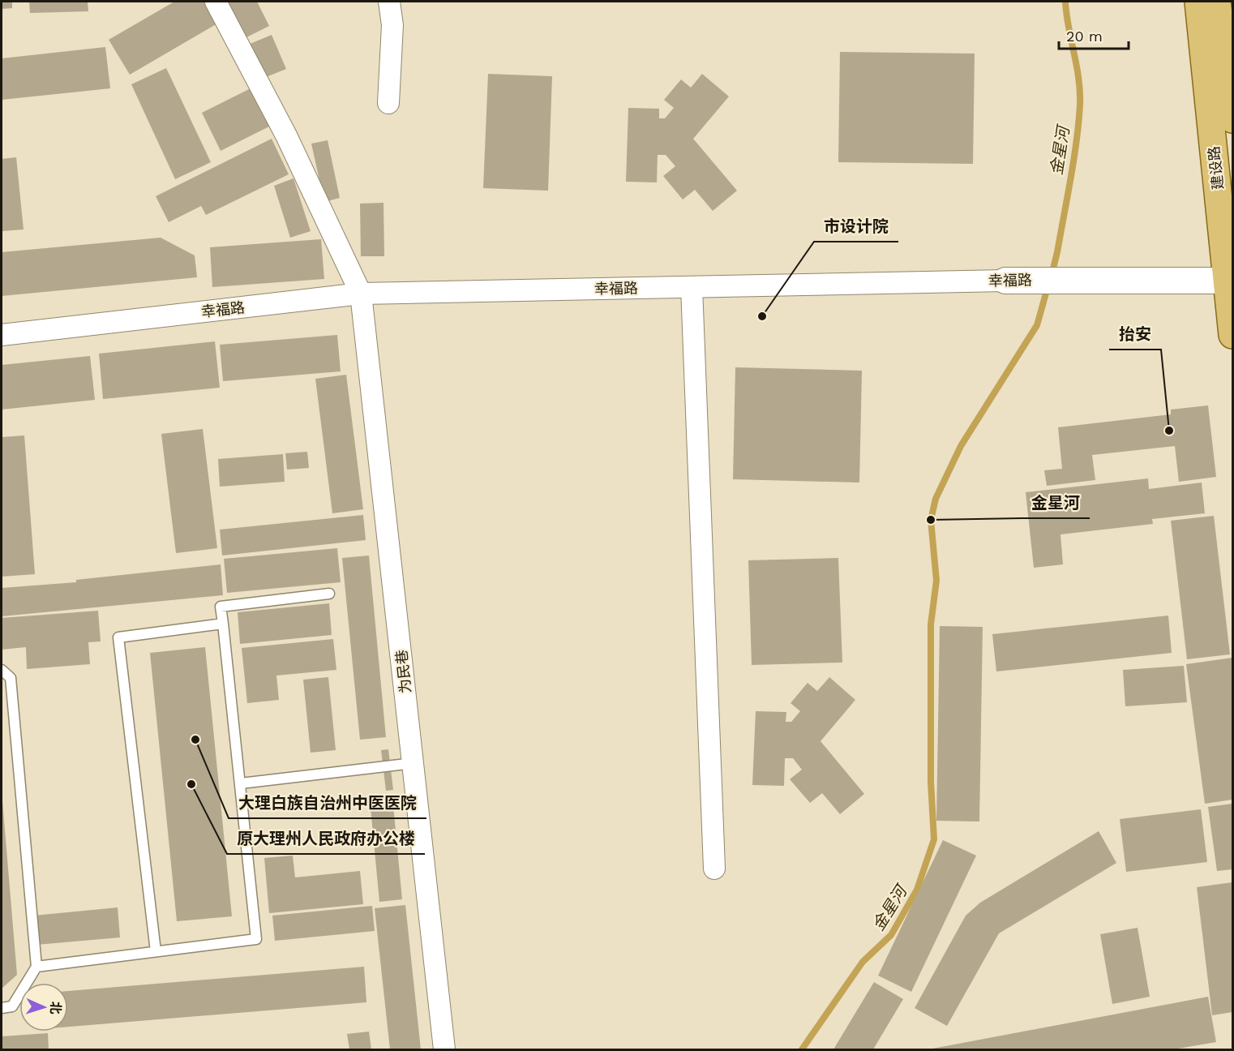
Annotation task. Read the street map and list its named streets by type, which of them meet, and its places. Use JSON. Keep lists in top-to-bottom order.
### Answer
{
  "streets": {
    "main road": ["建设路"],
    "street": ["幸福路", "为民巷"]
  },
  "crossings": [
    ["建设路", "幸福路"],
    ["幸福路", "为民巷"]
  ],
  "water": ["金星河"],
  "places": [
    "市设计院",
    "抬安",
    "金星河",
    "大理白族自治州中医医院",
    "原大理州人民政府办公楼"
  ],
  "scale_bar": "20 m",
  "north": "right"
}
